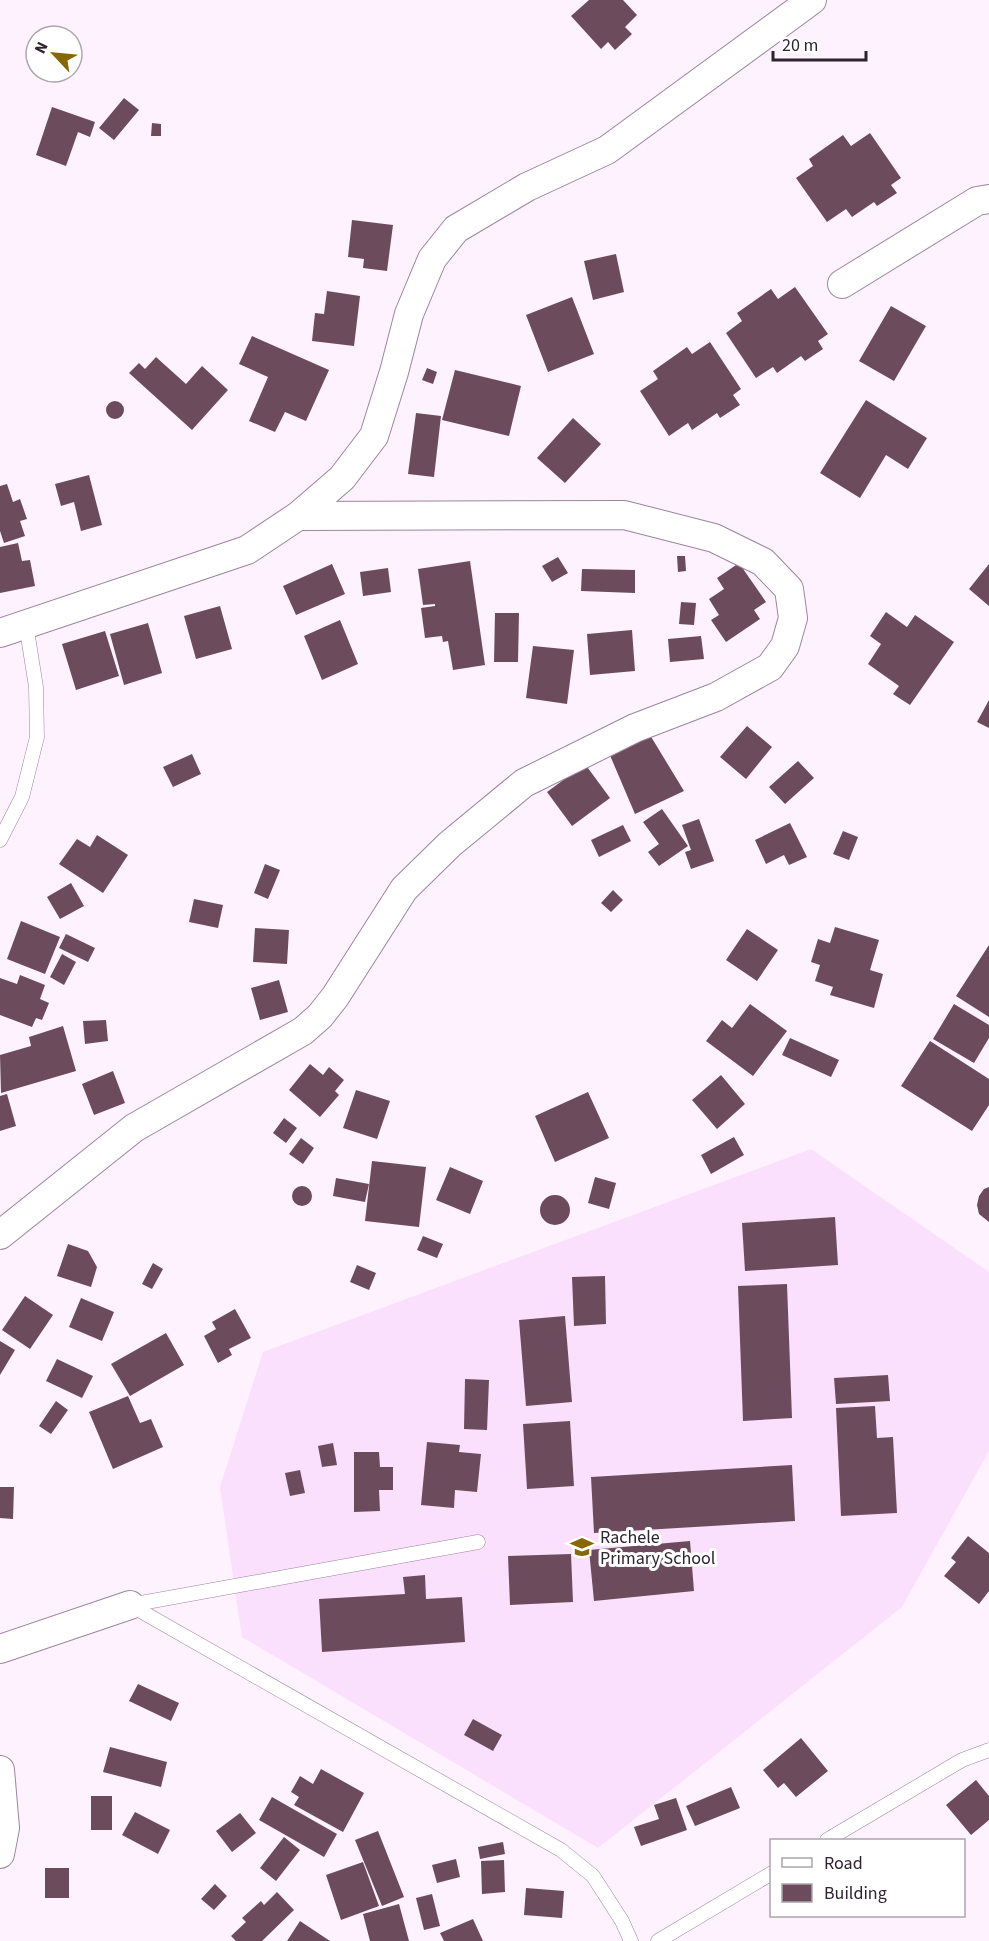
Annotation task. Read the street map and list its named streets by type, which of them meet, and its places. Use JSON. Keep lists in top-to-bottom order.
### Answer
{
  "places": {
    "school or university": ["Rachele Primary School"]
  },
  "legend": ["Road", "Building"],
  "scale_bar": "20 m",
  "north": "top left"
}
